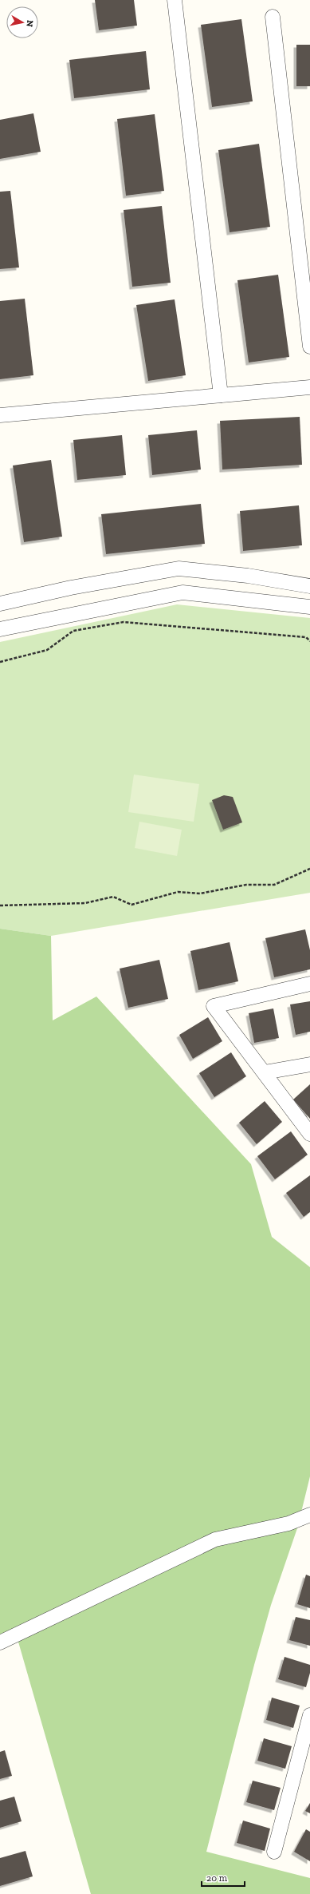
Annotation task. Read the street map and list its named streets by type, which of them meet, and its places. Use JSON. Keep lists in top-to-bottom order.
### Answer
{
  "scale_bar": "20 m",
  "north": "right"
}
